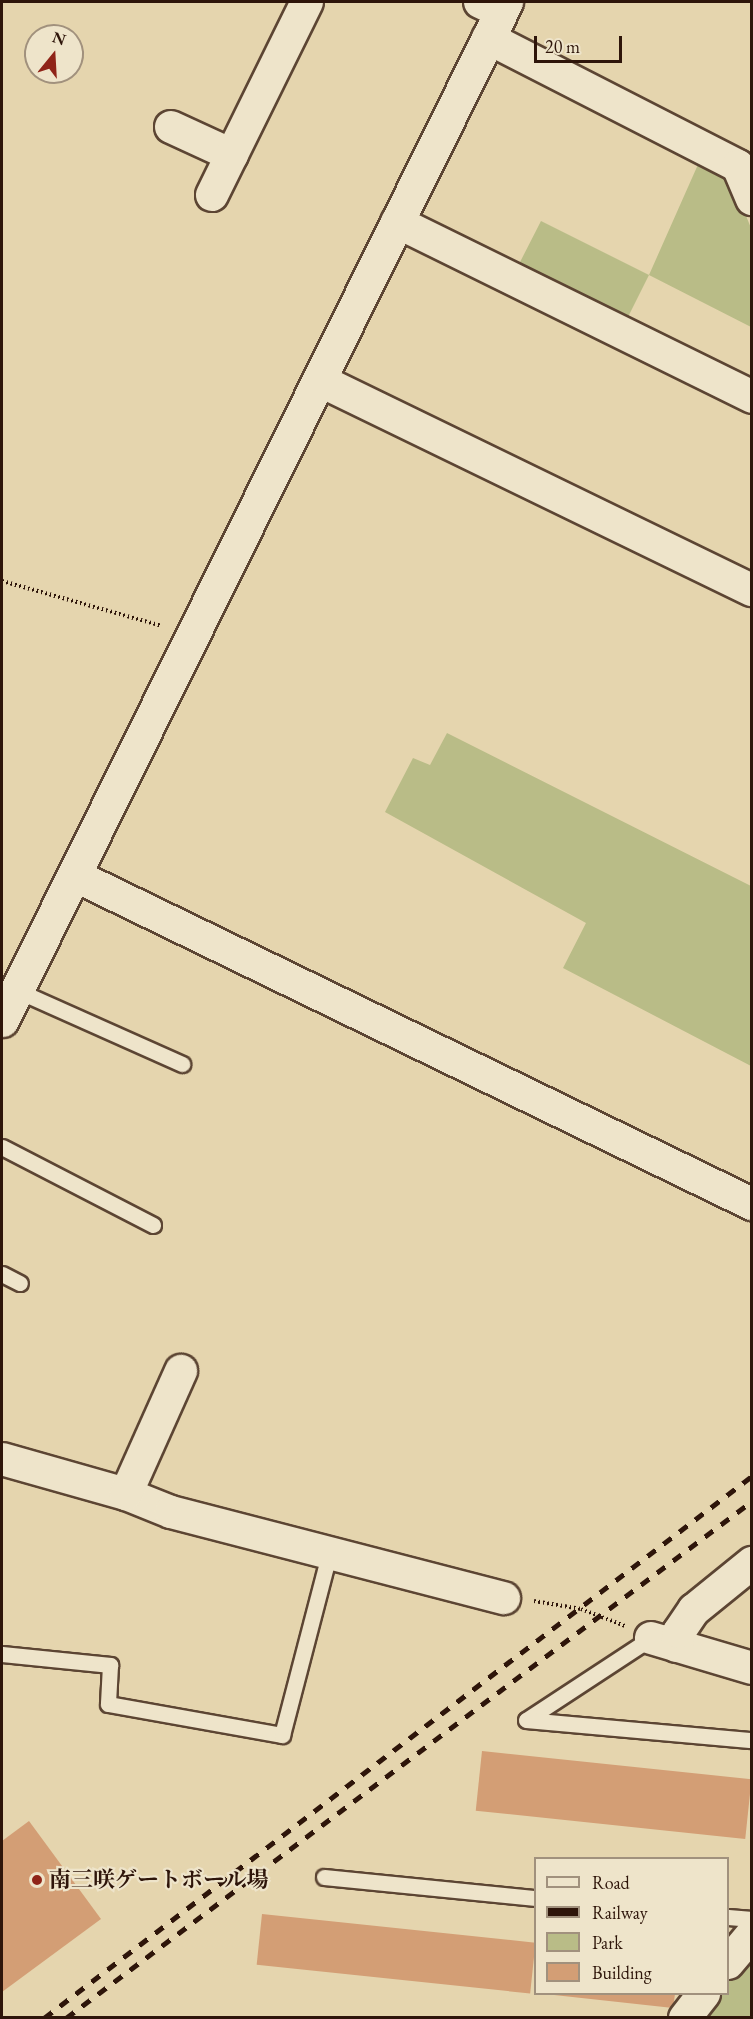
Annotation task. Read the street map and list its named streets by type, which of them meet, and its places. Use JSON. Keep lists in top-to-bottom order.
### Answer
{
  "places": ["南三咲ゲートボール場"],
  "legend": [
    "Road",
    "Railway",
    "Park",
    "Building"
  ],
  "scale_bar": "20 m",
  "north": "top"
}
